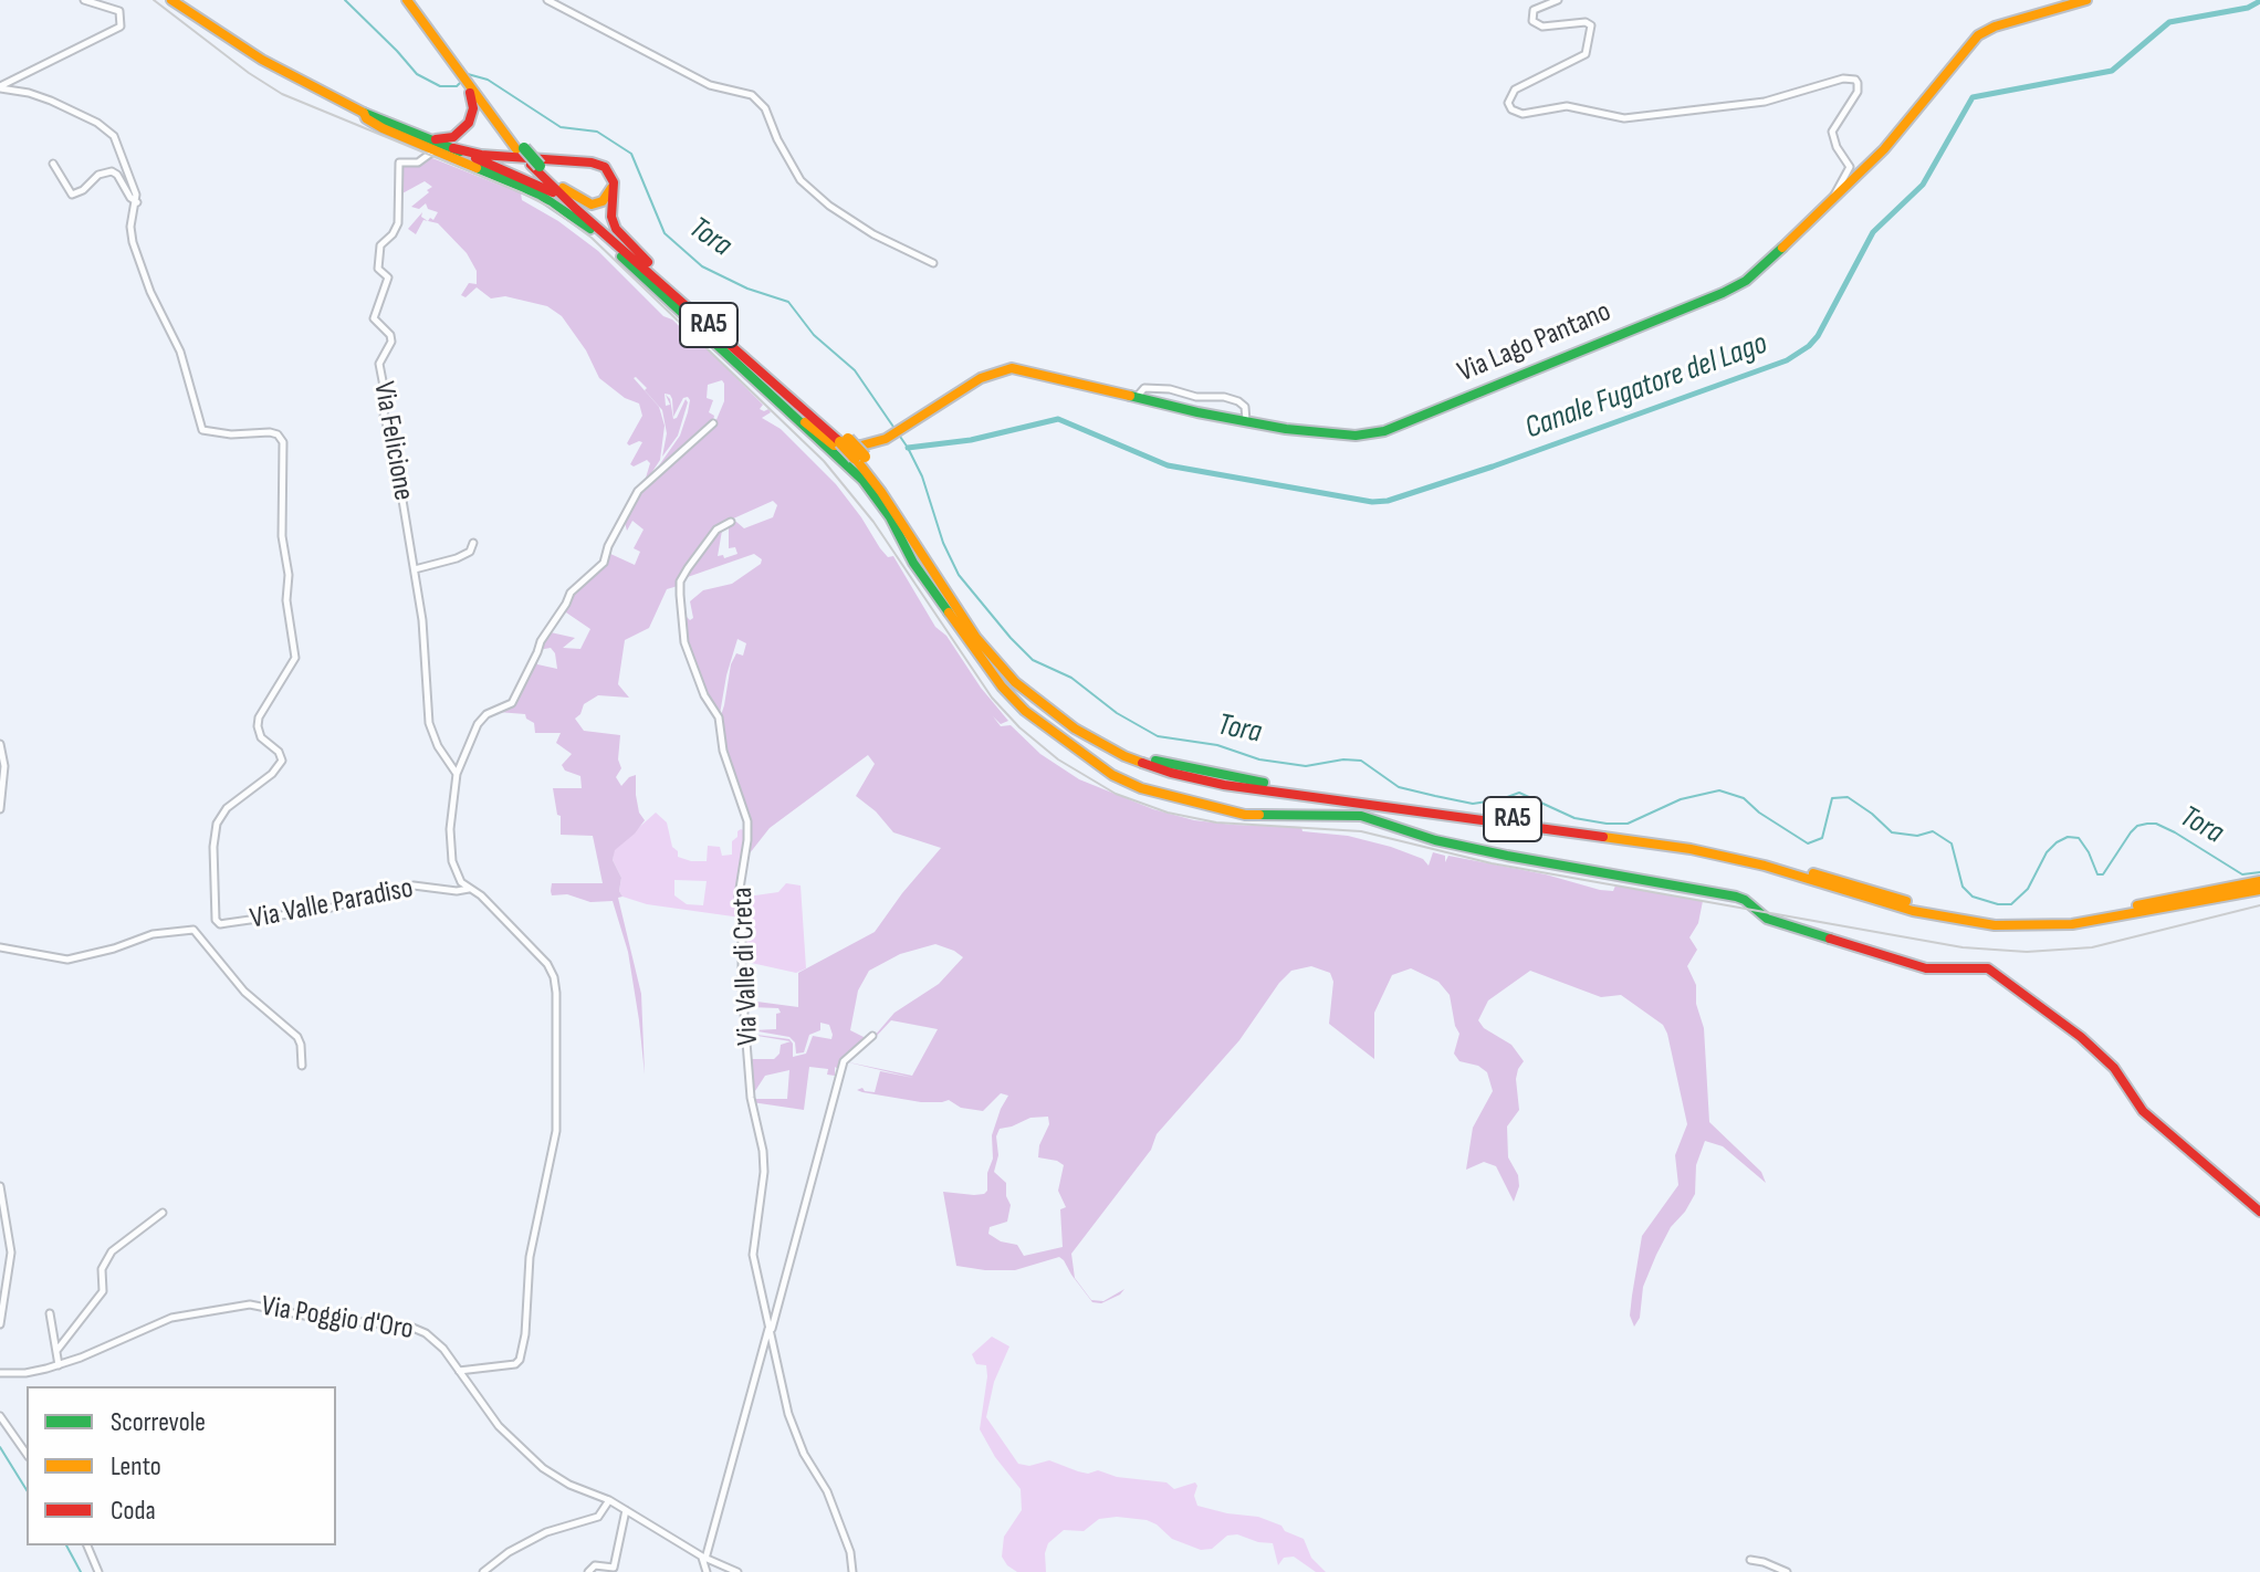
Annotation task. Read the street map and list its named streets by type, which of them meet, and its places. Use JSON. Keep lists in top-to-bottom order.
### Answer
{
  "streets": {
    "main road": ["RA5", "Via Lago Pantano"],
    "street": [
      "Via Felicione",
      "Via Valle Paradiso",
      "Via Valle di Creta",
      "Via Poggio d'Oro"
    ]
  },
  "water": ["Tora", "Canale Fugatore del Lago"],
  "legend": ["Scorrevole", "Lento", "Coda"]
}
